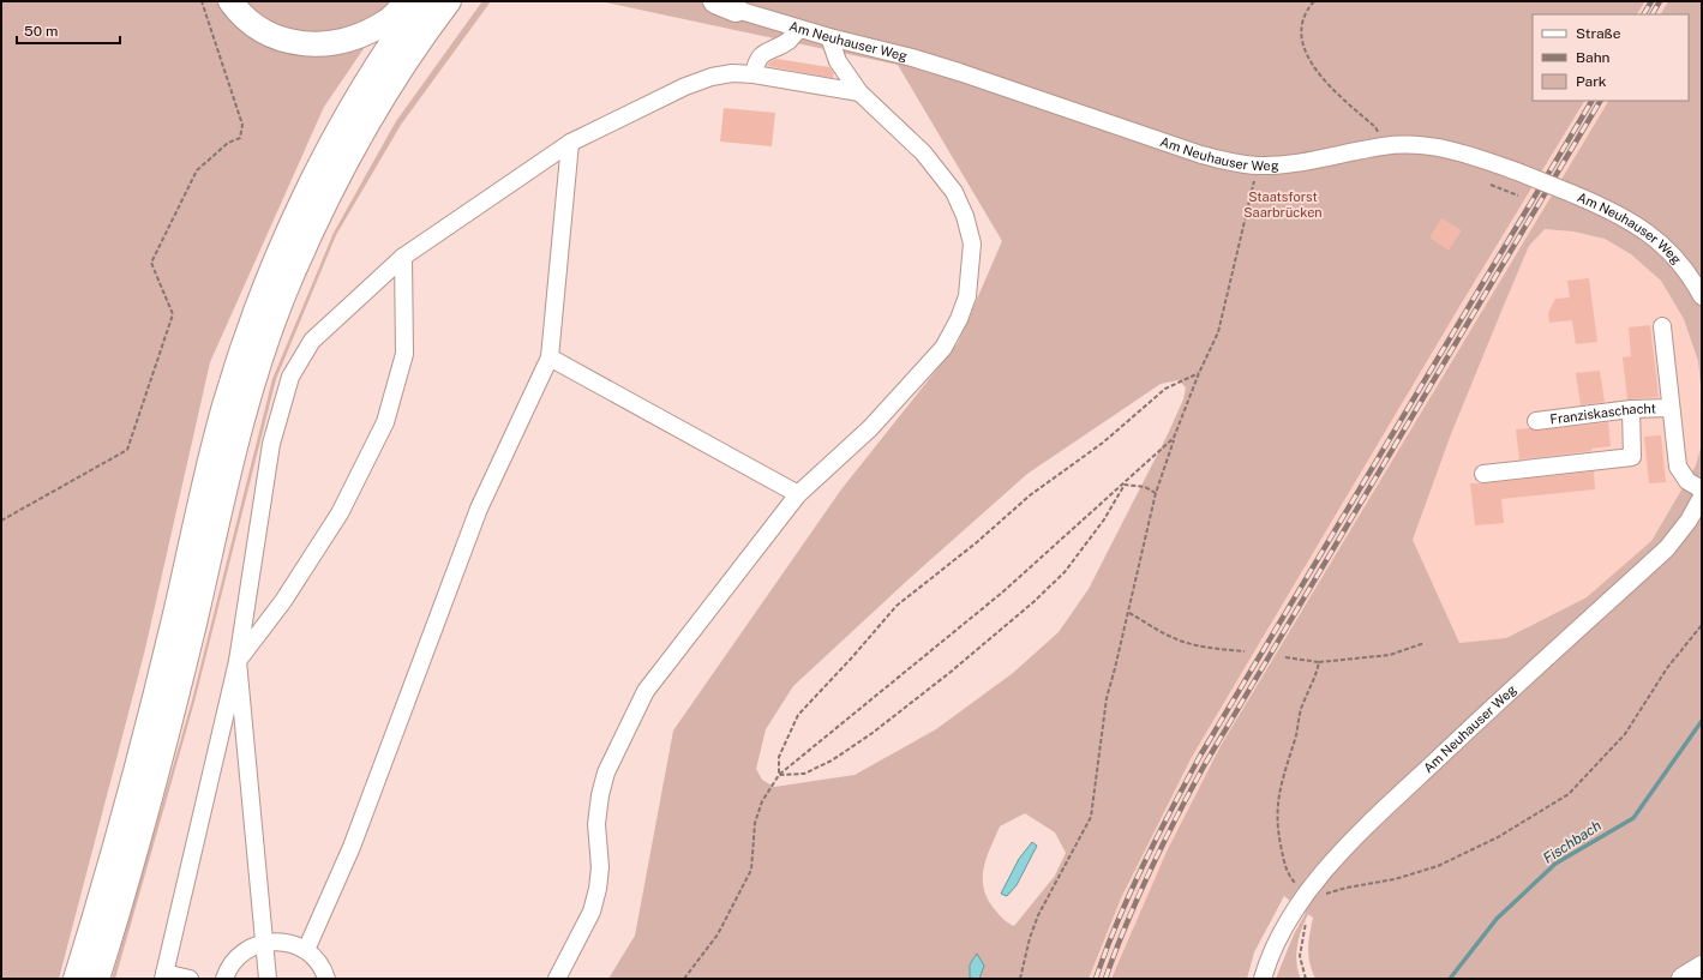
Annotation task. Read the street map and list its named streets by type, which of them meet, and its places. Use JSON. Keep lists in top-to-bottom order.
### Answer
{
  "streets": {
    "street": ["Am Neuhauser Weg", "Franziskaschacht"]
  },
  "water": ["Fischbach"],
  "parks": ["Staatsforst Saarbrücken"],
  "legend": ["Straße", "Bahn", "Park"],
  "scale_bar": "50 m"
}
